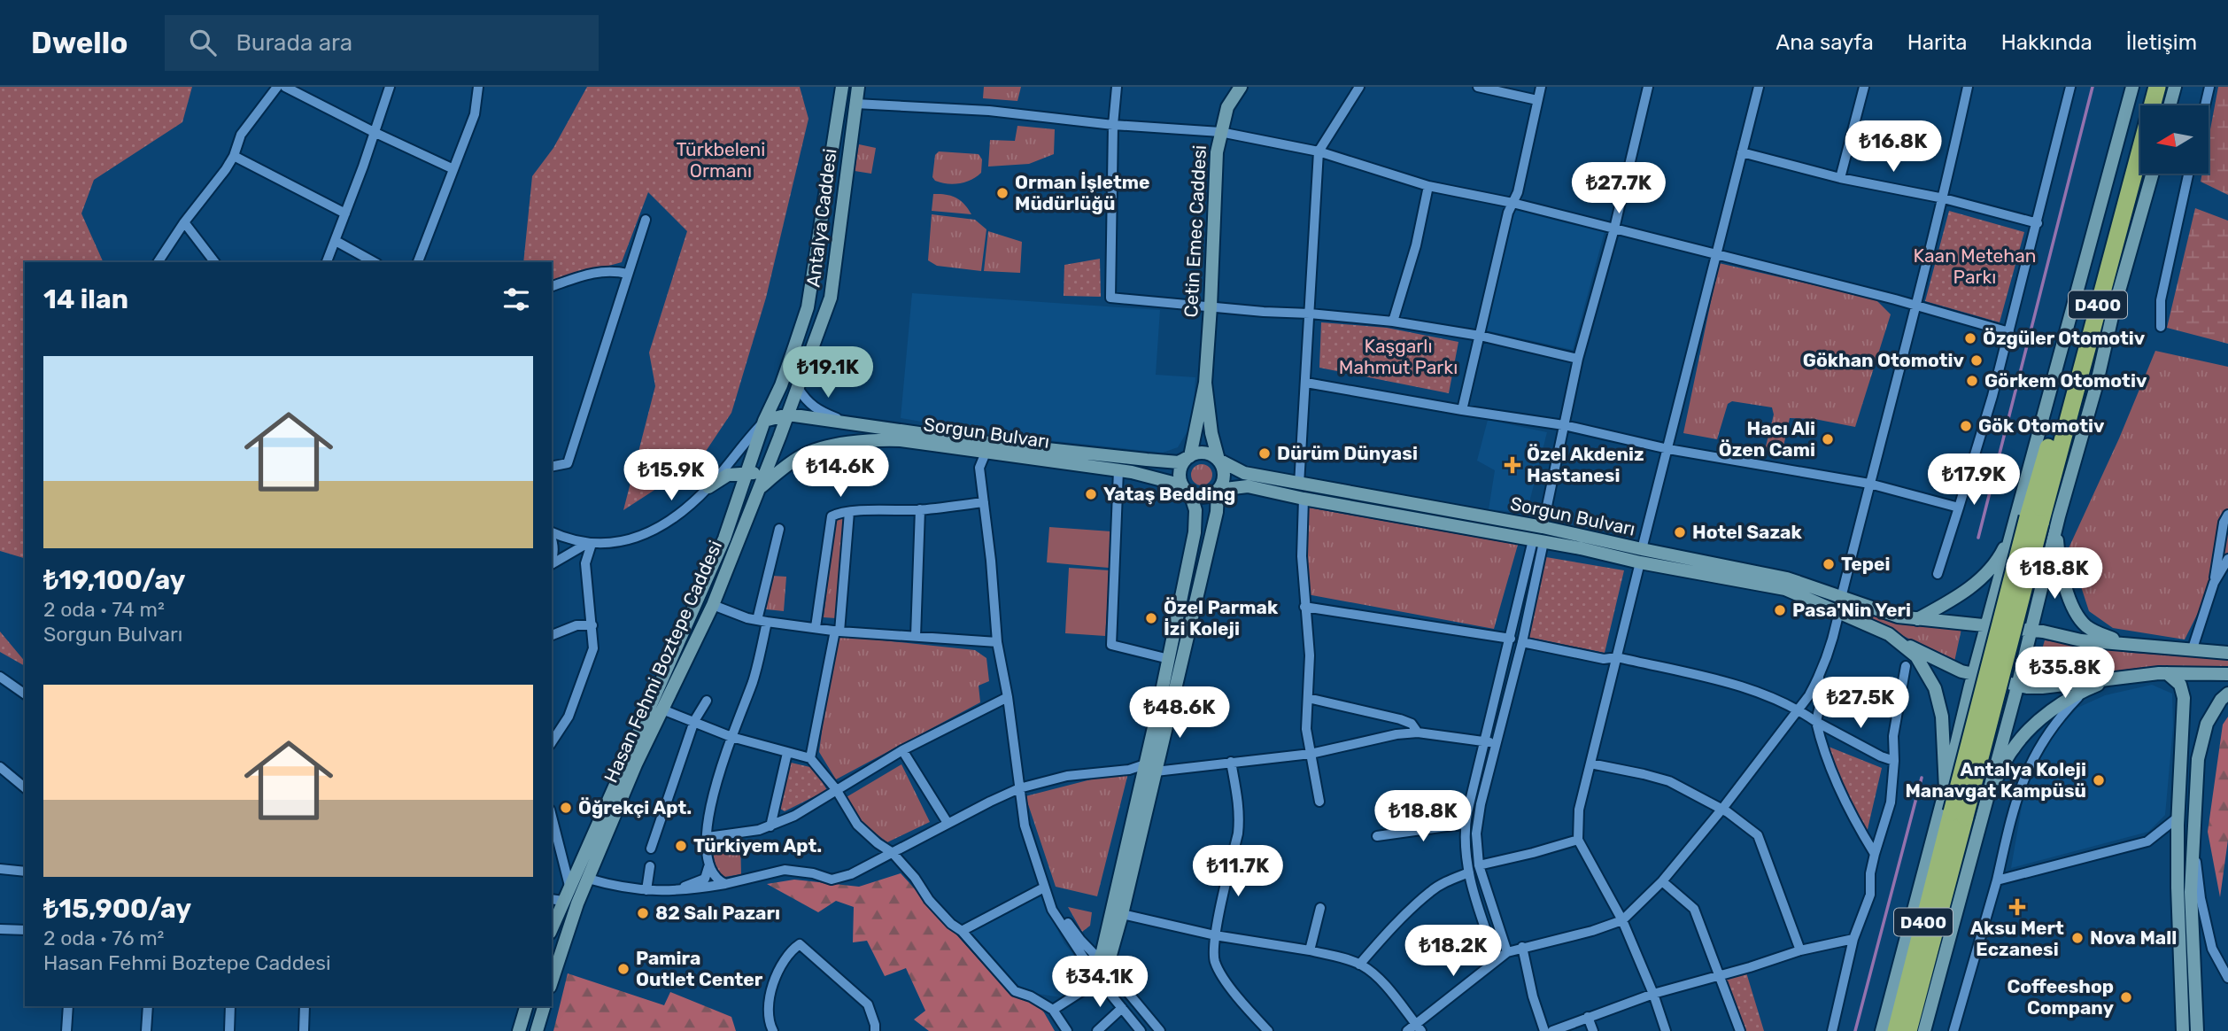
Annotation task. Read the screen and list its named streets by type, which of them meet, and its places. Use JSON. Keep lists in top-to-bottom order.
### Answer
{
  "streets": {
    "highway": ["D400"],
    "main road": [
      "Antalya Caddesi",
      "Cetin Emec Caddesi",
      "Sorgun Bulvarı",
      "Hasan Fehmi Boztepe Caddesi"
    ]
  },
  "crossings": [
    ["Antalya Caddesi", "Sorgun Bulvarı"],
    ["Antalya Caddesi", "Hasan Fehmi Boztepe Caddesi"],
    ["Sorgun Bulvarı", "Hasan Fehmi Boztepe Caddesi"]
  ],
  "parks": ["Türkbeleni Ormanı", "Kaan Metehan Parkı", "Kaşgarlı Mahmut Parkı"],
  "places": {
    "other": [
      "Orman İşletme Müdürlüğü",
      "Özgüler Otomotiv",
      "Gökhan Otomotiv",
      "Görkem Otomotiv",
      "Gök Otomotiv",
      "Hacı Ali Özen Cami",
      "Dürüm Dünyasi",
      "Yataş Bedding",
      "Hotel Sazak",
      "Tepei",
      "Pasa'Nin Yeri",
      "Özel Parmak İzi Koleji",
      "Antalya Koleji Manavgat Kampüsü",
      "Öğrekçi Apt.",
      "Türkiyem Apt.",
      "82 Salı Pazarı",
      "Nova Mall",
      "Pamira Outlet Center",
      "Coffeeshop Company"
    ],
    "health": ["Özel Akdeniz Hastanesi", "Aksu Mert Eczanesi"]
  },
  "north": "left",
  "page": {
    "header": "Dwello",
    "search": "Burada ara",
    "nav": [
      "Ana sayfa",
      "Harita",
      "Hakkında",
      "İletişim"
    ],
    "price": [
      "₺16.8K",
      "₺27.7K",
      "₺19.1K",
      "₺14.6K",
      "₺15.9K",
      "₺17.9K",
      "₺18.8K",
      "₺35.8K",
      "₺27.5K",
      "₺48.6K",
      "₺18.8K",
      "₺11.7K",
      "₺18.2K",
      "₺34.1K"
    ],
    "heading": "14 ilan",
    "list": [
      {
        "name": "₺19,100/ay",
        "note": "2 oda · 74 m² · Sorgun Bulvarı"
      },
      {
        "name": "₺15,900/ay",
        "note": "2 oda · 76 m² · Hasan Fehmi Boztepe Caddesi"
      }
    ]
  }
}
